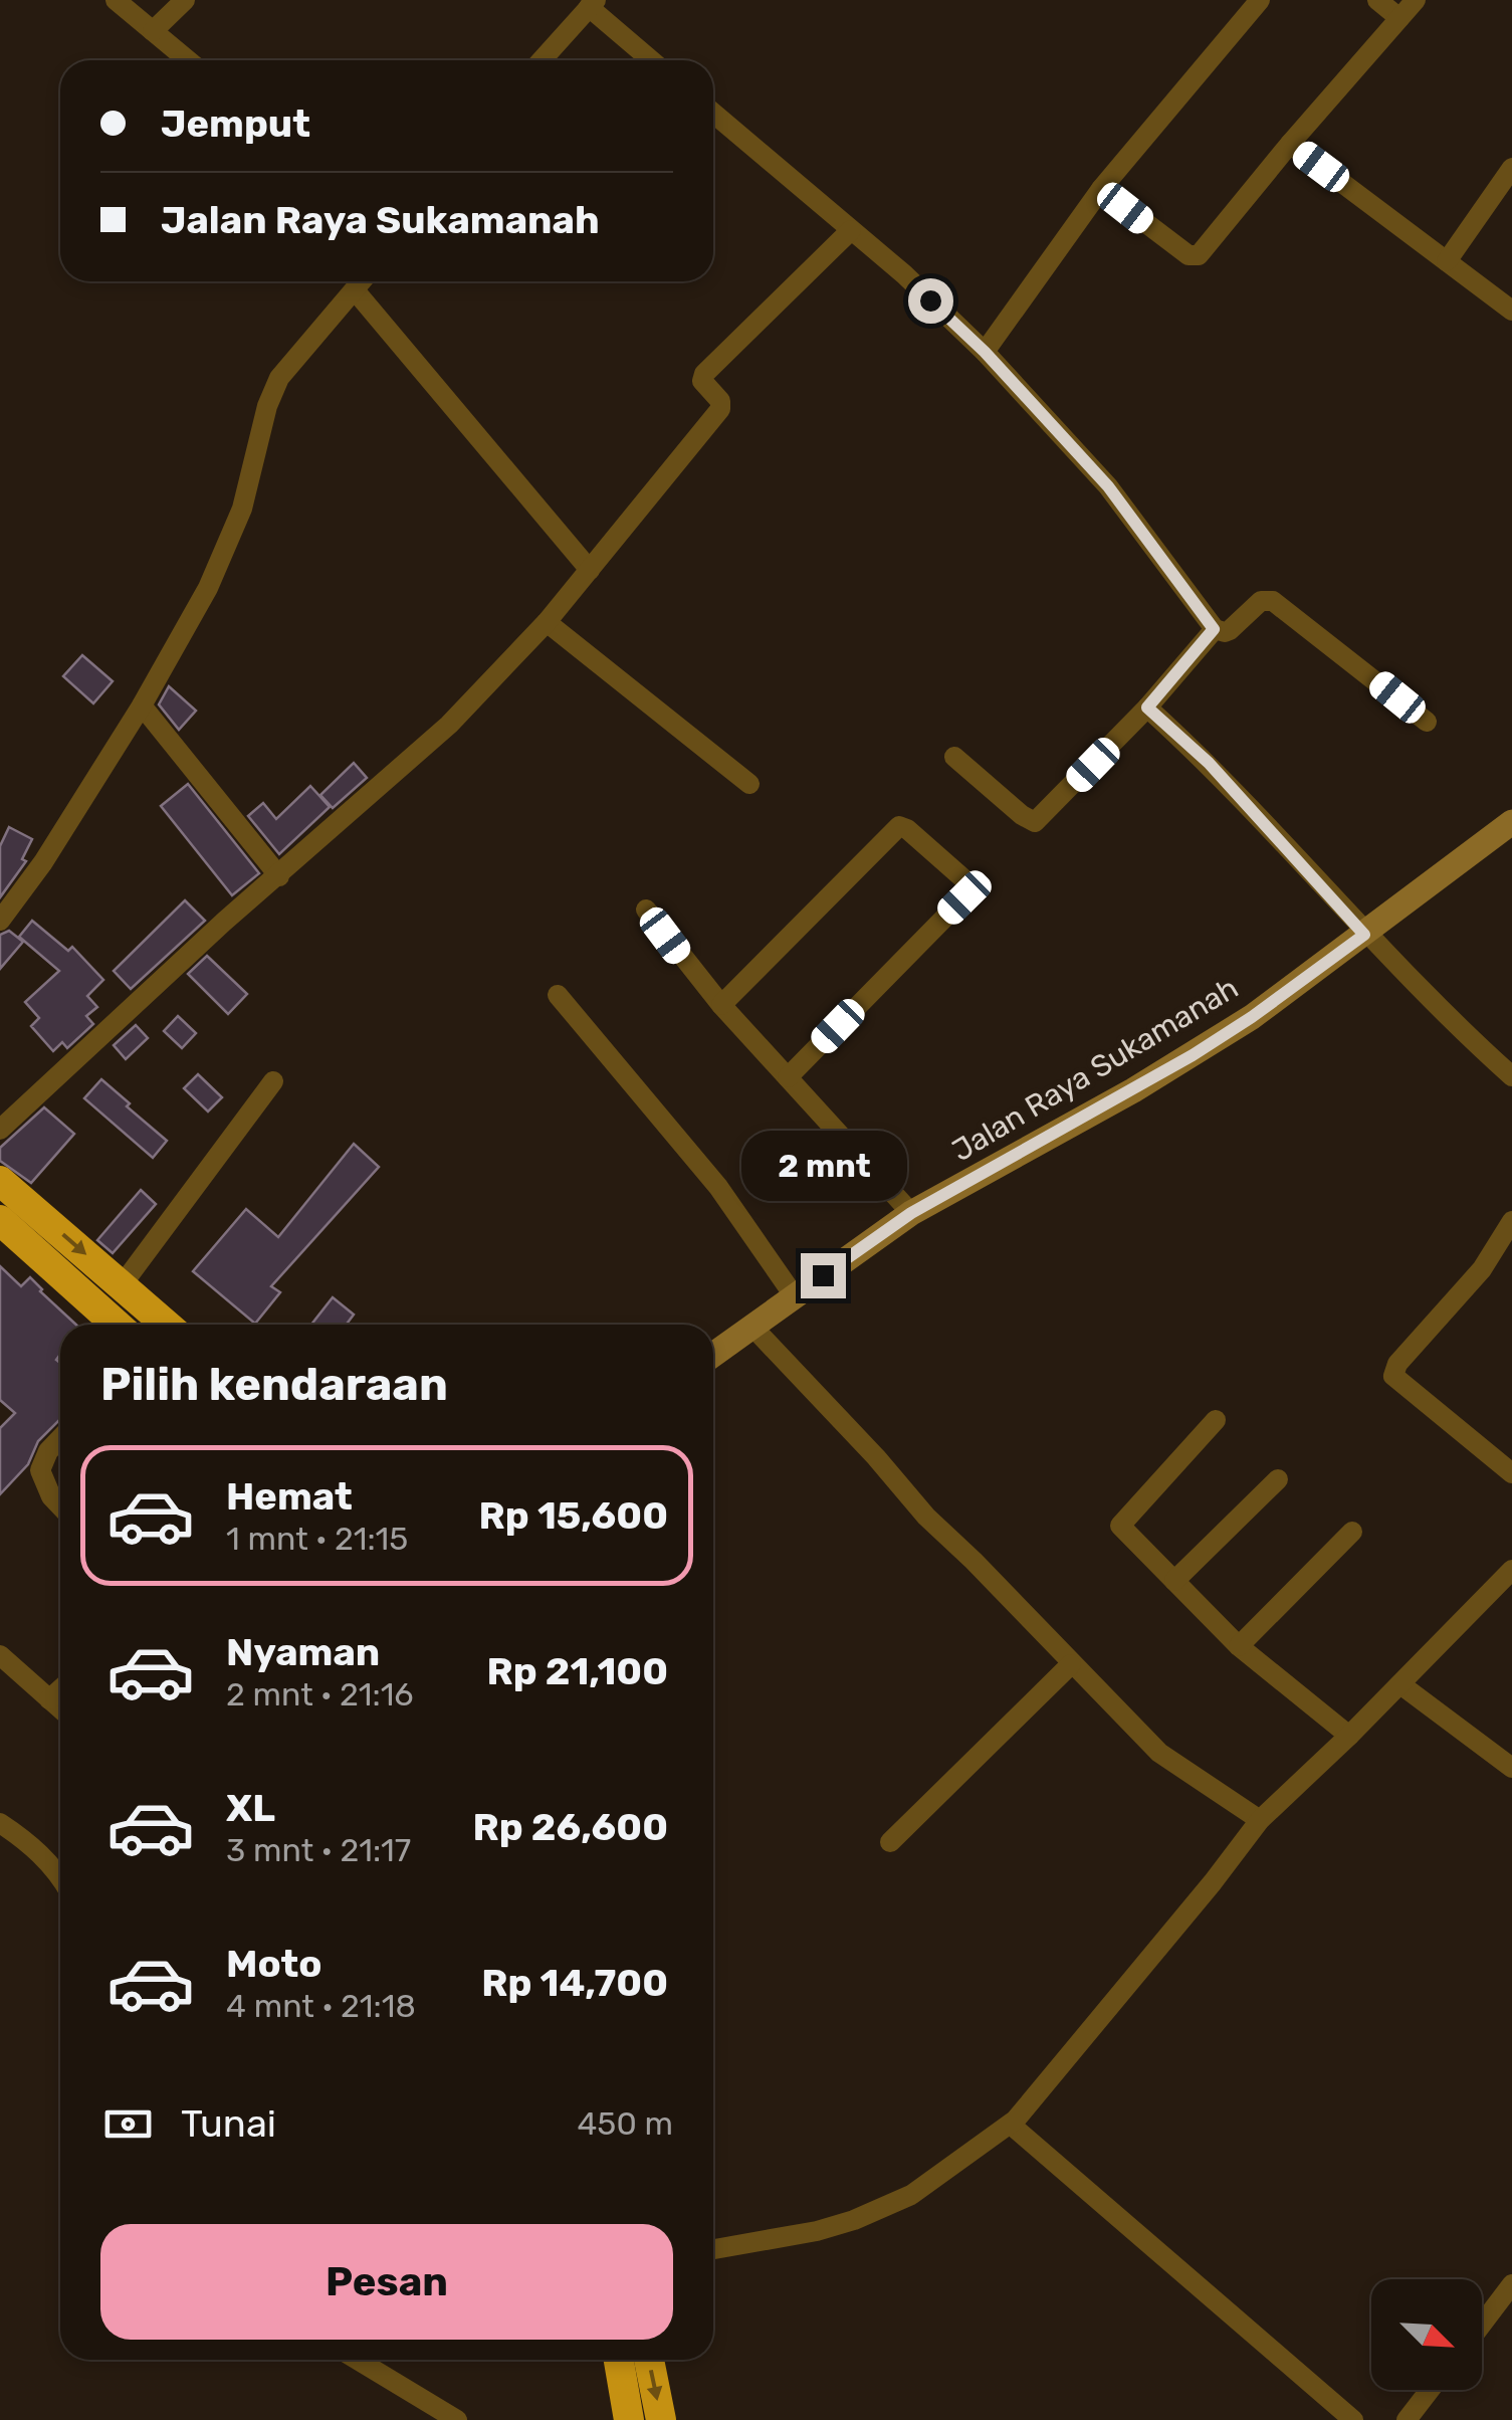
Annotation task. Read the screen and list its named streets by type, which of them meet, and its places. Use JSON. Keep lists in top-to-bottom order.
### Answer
{
  "streets": {
    "street": ["Jalan Raya Sukamanah"]
  },
  "north": "bottom right",
  "page": {
    "banner": ["Jemput", "Jalan Raya Sukamanah"],
    "bubble": "2 mnt",
    "heading": "Pilih kendaraan",
    "list": [
      {
        "name": "Hemat",
        "note": "1 mnt · 21:15",
        "value": "Rp 15,600"
      },
      {
        "name": "Nyaman",
        "note": "2 mnt · 21:16",
        "value": "Rp 21,100"
      },
      {
        "name": "XL",
        "note": "3 mnt · 21:17",
        "value": "Rp 26,600"
      },
      {
        "name": "Moto",
        "note": "4 mnt · 21:18",
        "value": "Rp 14,700"
      }
    ],
    "pay": ["Tunai", "450 m"],
    "buttons": "Pesan"
  }
}
